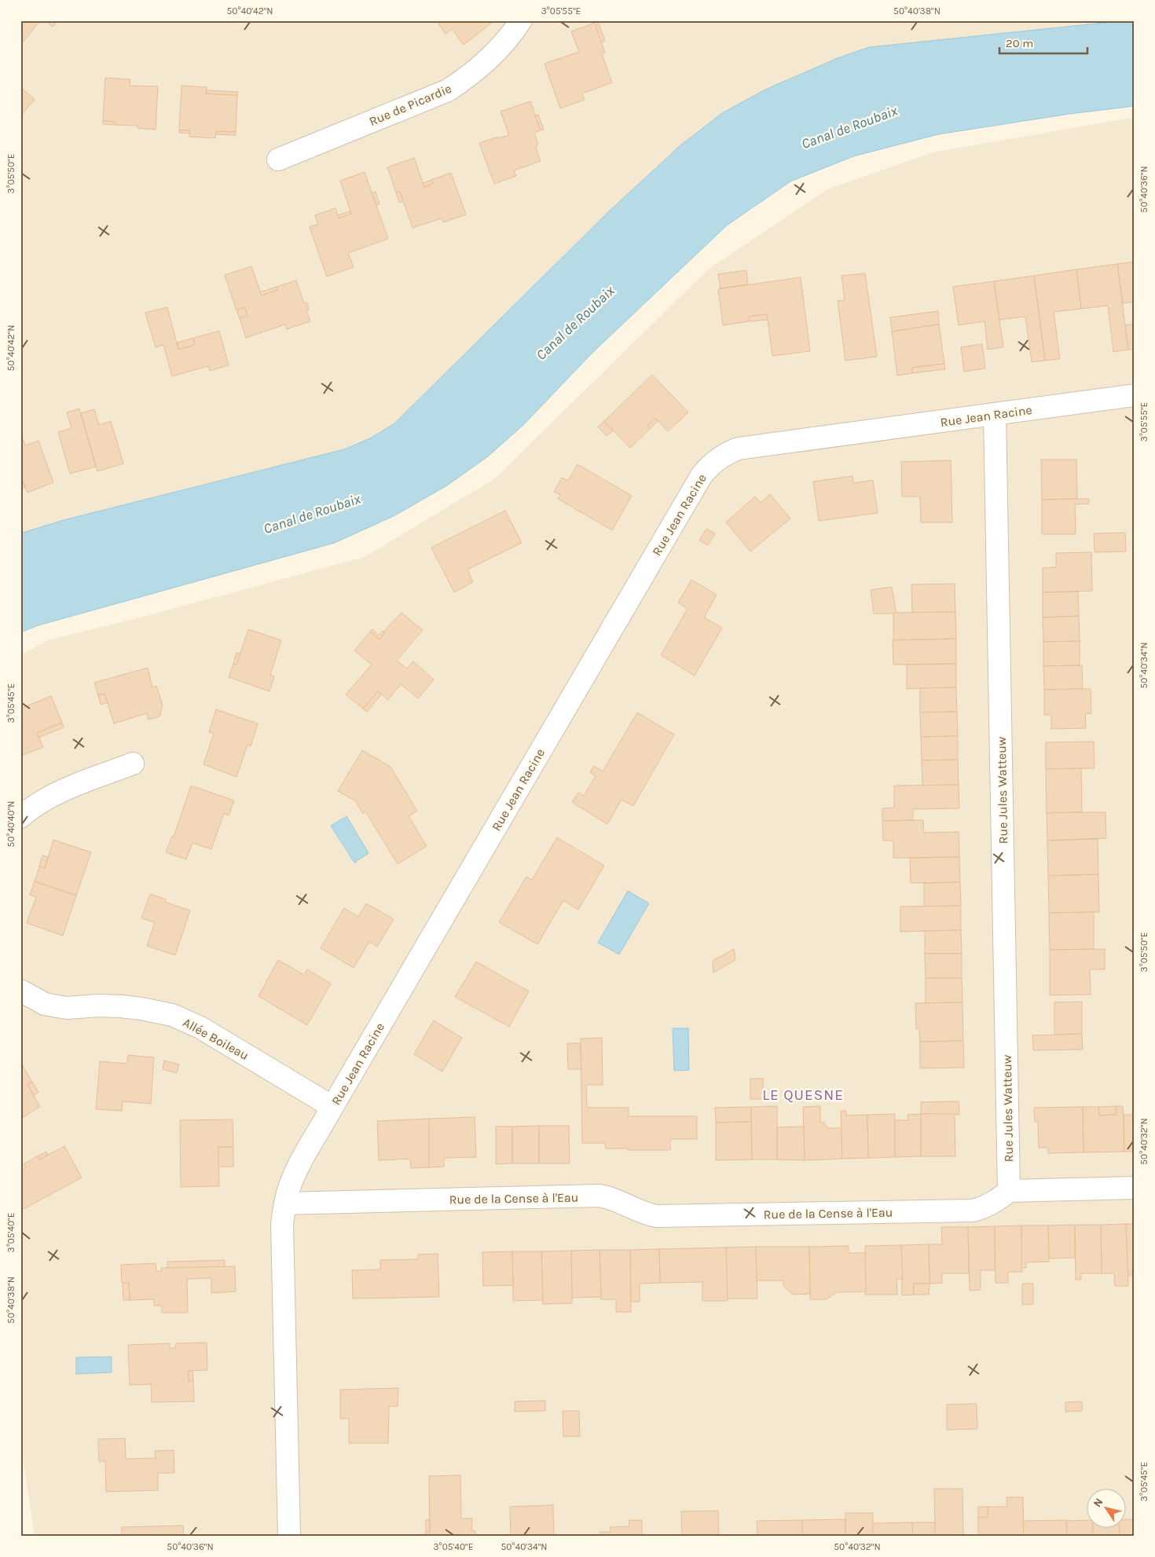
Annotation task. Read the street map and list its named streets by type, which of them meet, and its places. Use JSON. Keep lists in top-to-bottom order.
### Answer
{
  "streets": {
    "street": [
      "Rue de Picardie",
      "Rue Jean Racine",
      "Rue Jules Watteuw",
      "Allée Boileau",
      "Rue de la Cense à l'Eau"
    ]
  },
  "crossings": [
    ["Rue Jean Racine", "Rue Jules Watteuw"],
    ["Rue Jean Racine", "Allée Boileau"],
    ["Rue Jean Racine", "Rue de la Cense à l'Eau"],
    ["Rue Jules Watteuw", "Rue de la Cense à l'Eau"]
  ],
  "districts": ["LE QUESNE"],
  "water": ["Canal de Roubaix"],
  "scale_bar": "20 m",
  "north": "top left",
  "coordinates": [
    "50°40'42\"N",
    "3°05'55\"E",
    "50°40'38\"N",
    "3°05'50\"E",
    "50°40'36\"N",
    "50°40'34\"N",
    "3°05'45\"E",
    "50°40'40\"N",
    "50°40'32\"N",
    "3°05'40\"E"
  ]
}
